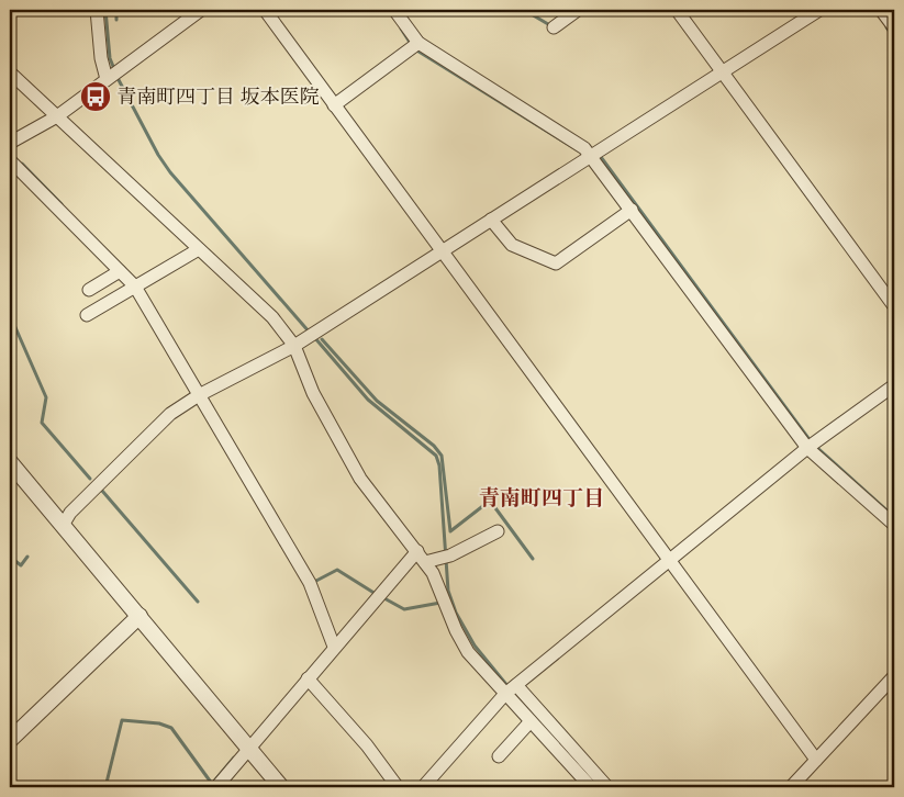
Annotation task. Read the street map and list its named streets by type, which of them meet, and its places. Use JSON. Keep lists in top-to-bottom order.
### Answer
{
  "districts": ["青南町四丁目"],
  "places": {
    "bus stop": ["青南町四丁目 坂本医院"]
  }
}
